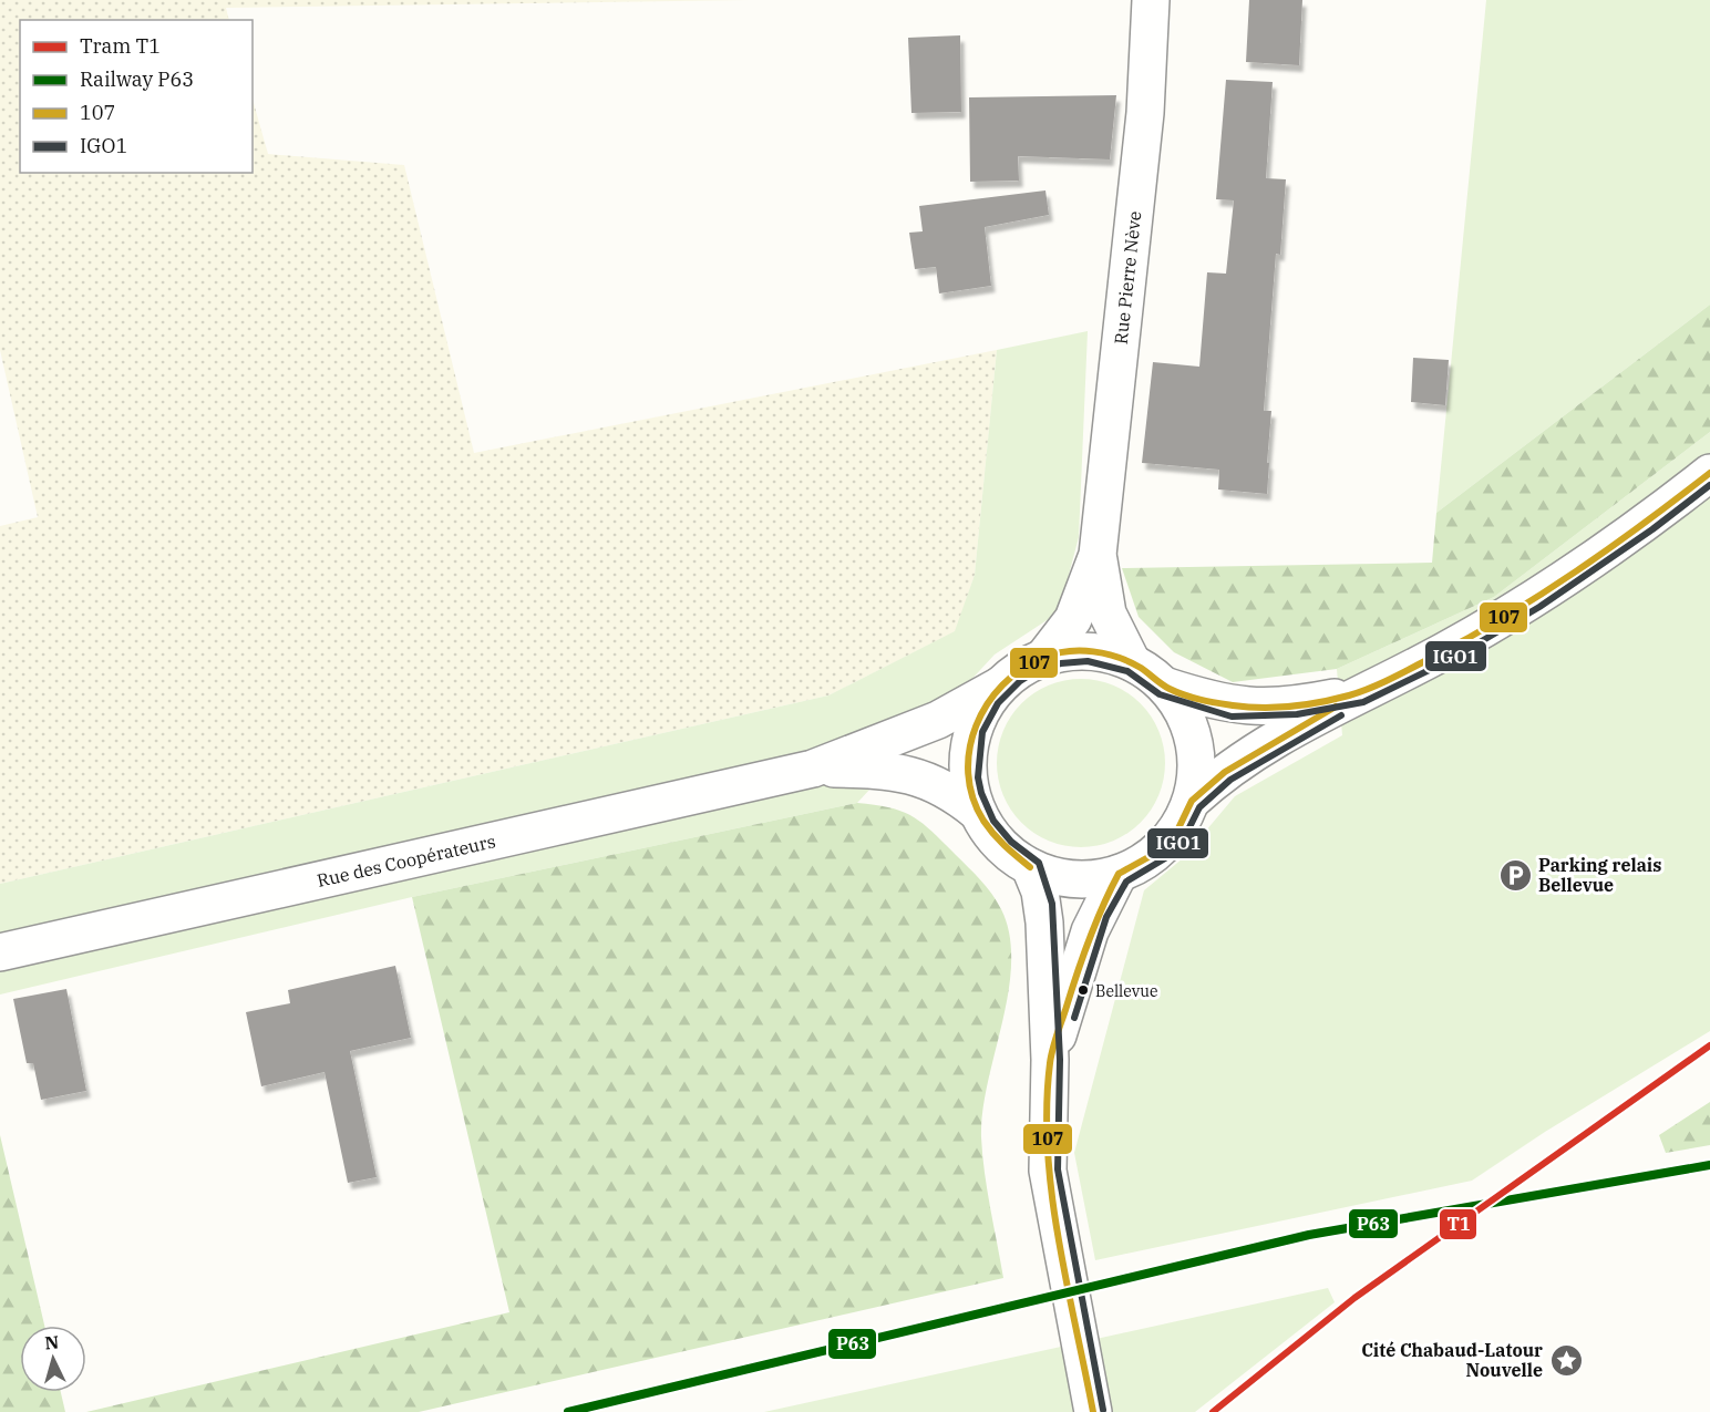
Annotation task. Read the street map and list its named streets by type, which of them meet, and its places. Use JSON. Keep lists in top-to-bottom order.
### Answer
{
  "streets": {
    "street": ["Rue Pierre Nève", "Rue des Coopérateurs"]
  },
  "crossings": [
    ["Rue Pierre Nève", "Rue des Coopérateurs"]
  ],
  "places": {
    "parking": ["Parking relais Bellevue"],
    "other": ["Bellevue"],
    "place": ["Cité Chabaud-Latour Nouvelle"]
  },
  "lines": [
    "transit line 107",
    "transit line IGO1",
    "tram line T1",
    "rail line P63"
  ],
  "legend": [
    "Tram T1",
    "Railway P63",
    "107",
    "IGO1"
  ],
  "north": "top"
}
